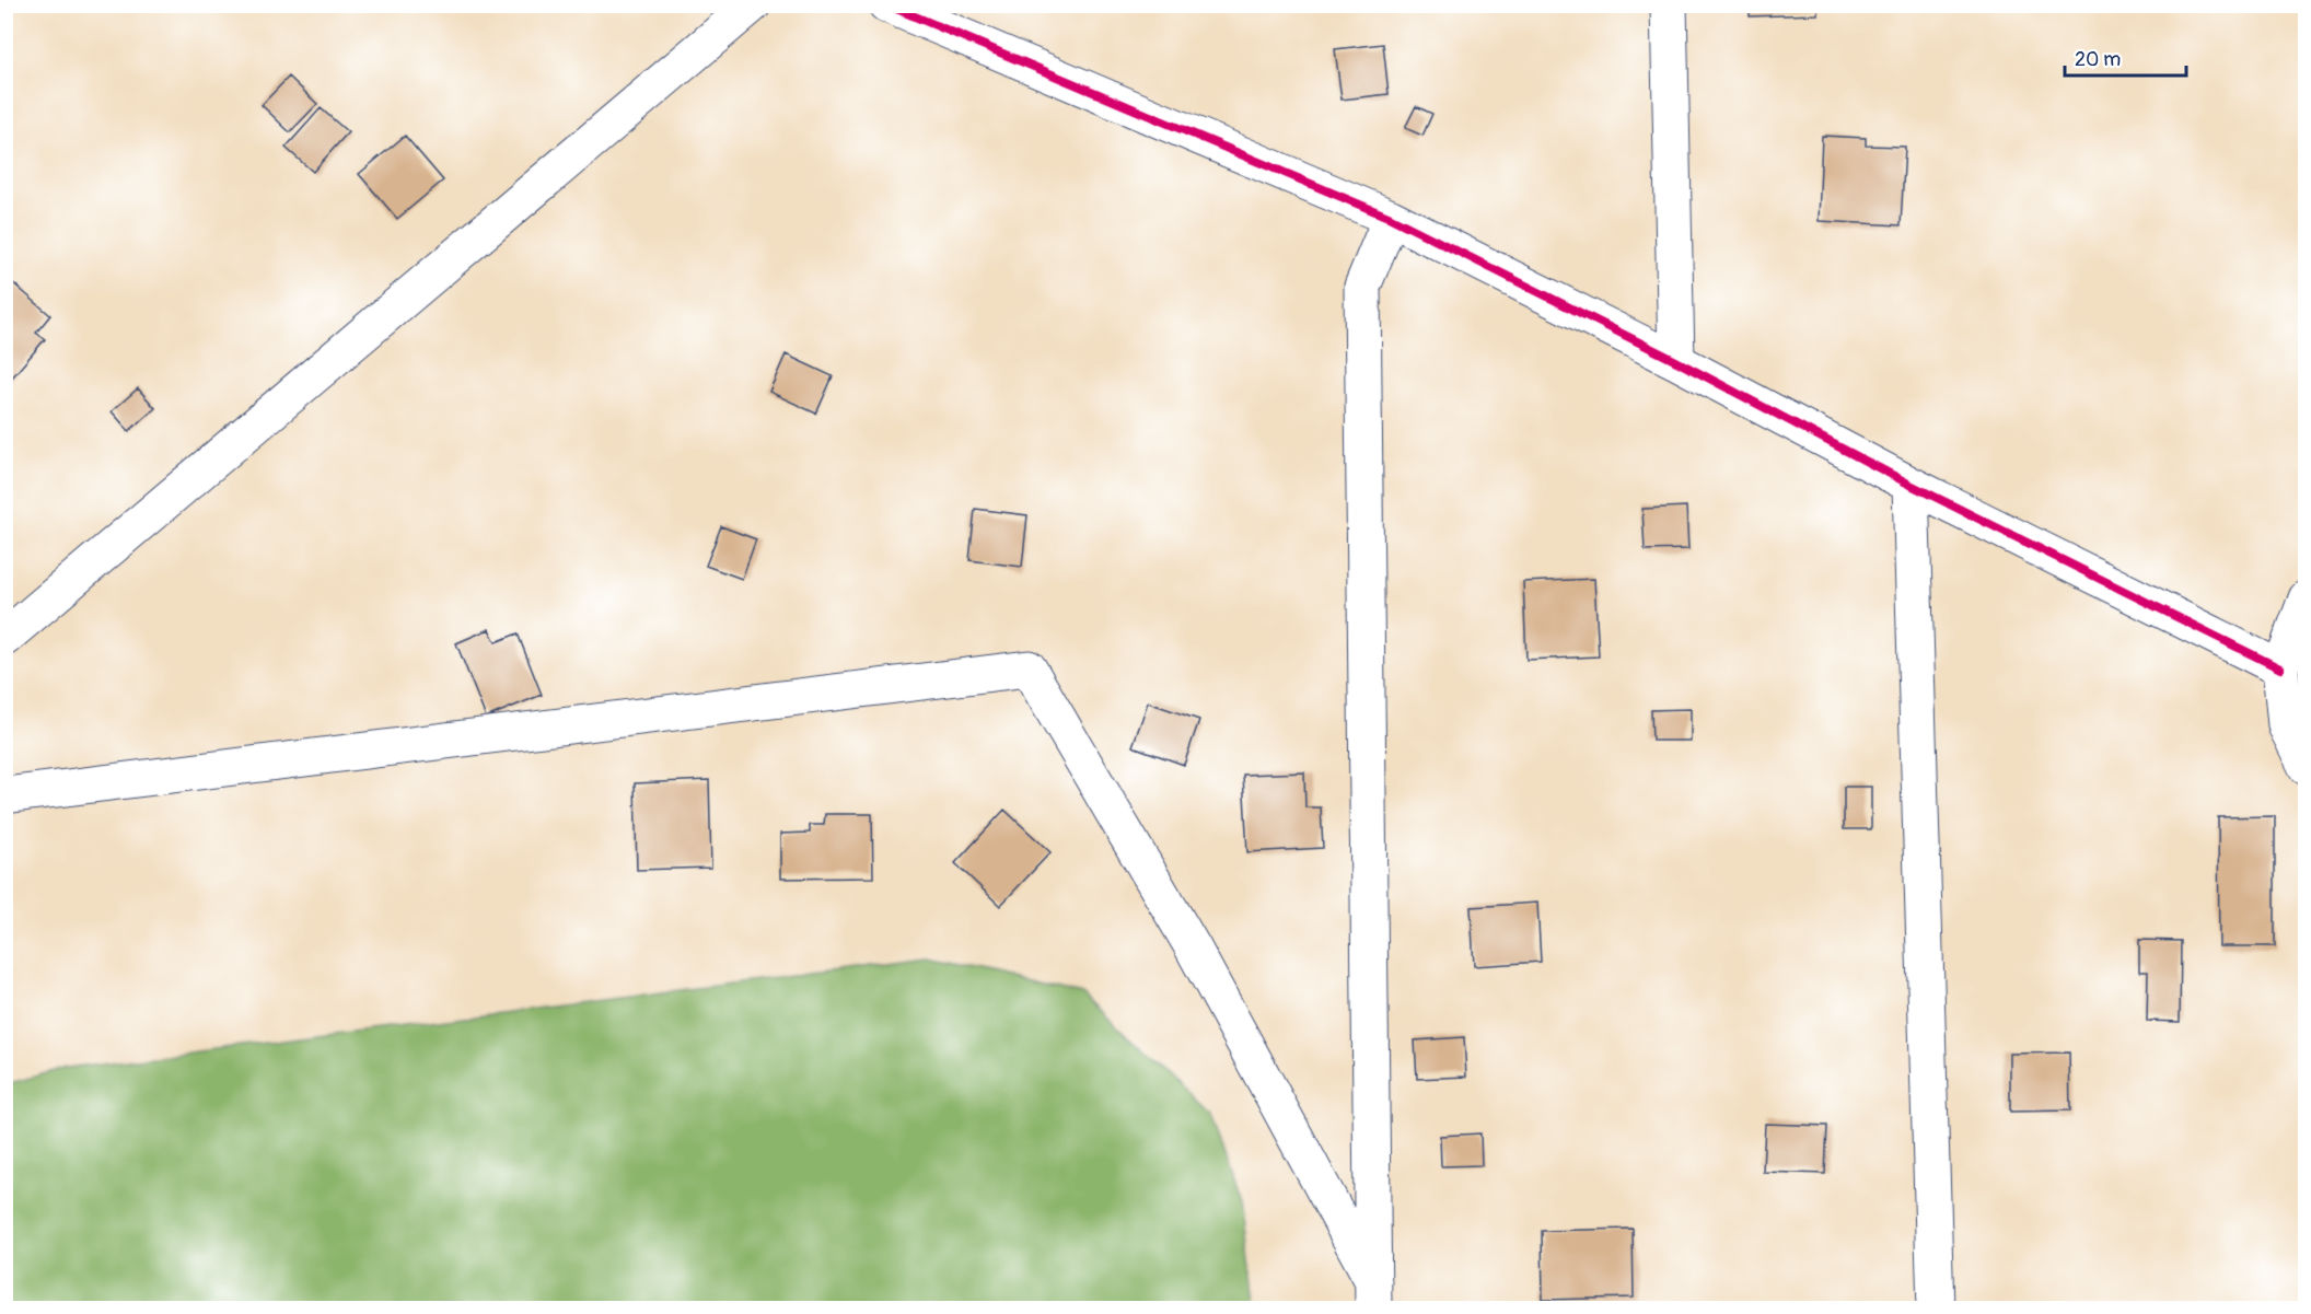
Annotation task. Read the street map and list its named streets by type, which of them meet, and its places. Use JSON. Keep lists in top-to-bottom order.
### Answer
{
  "scale_bar": "20 m"
}
